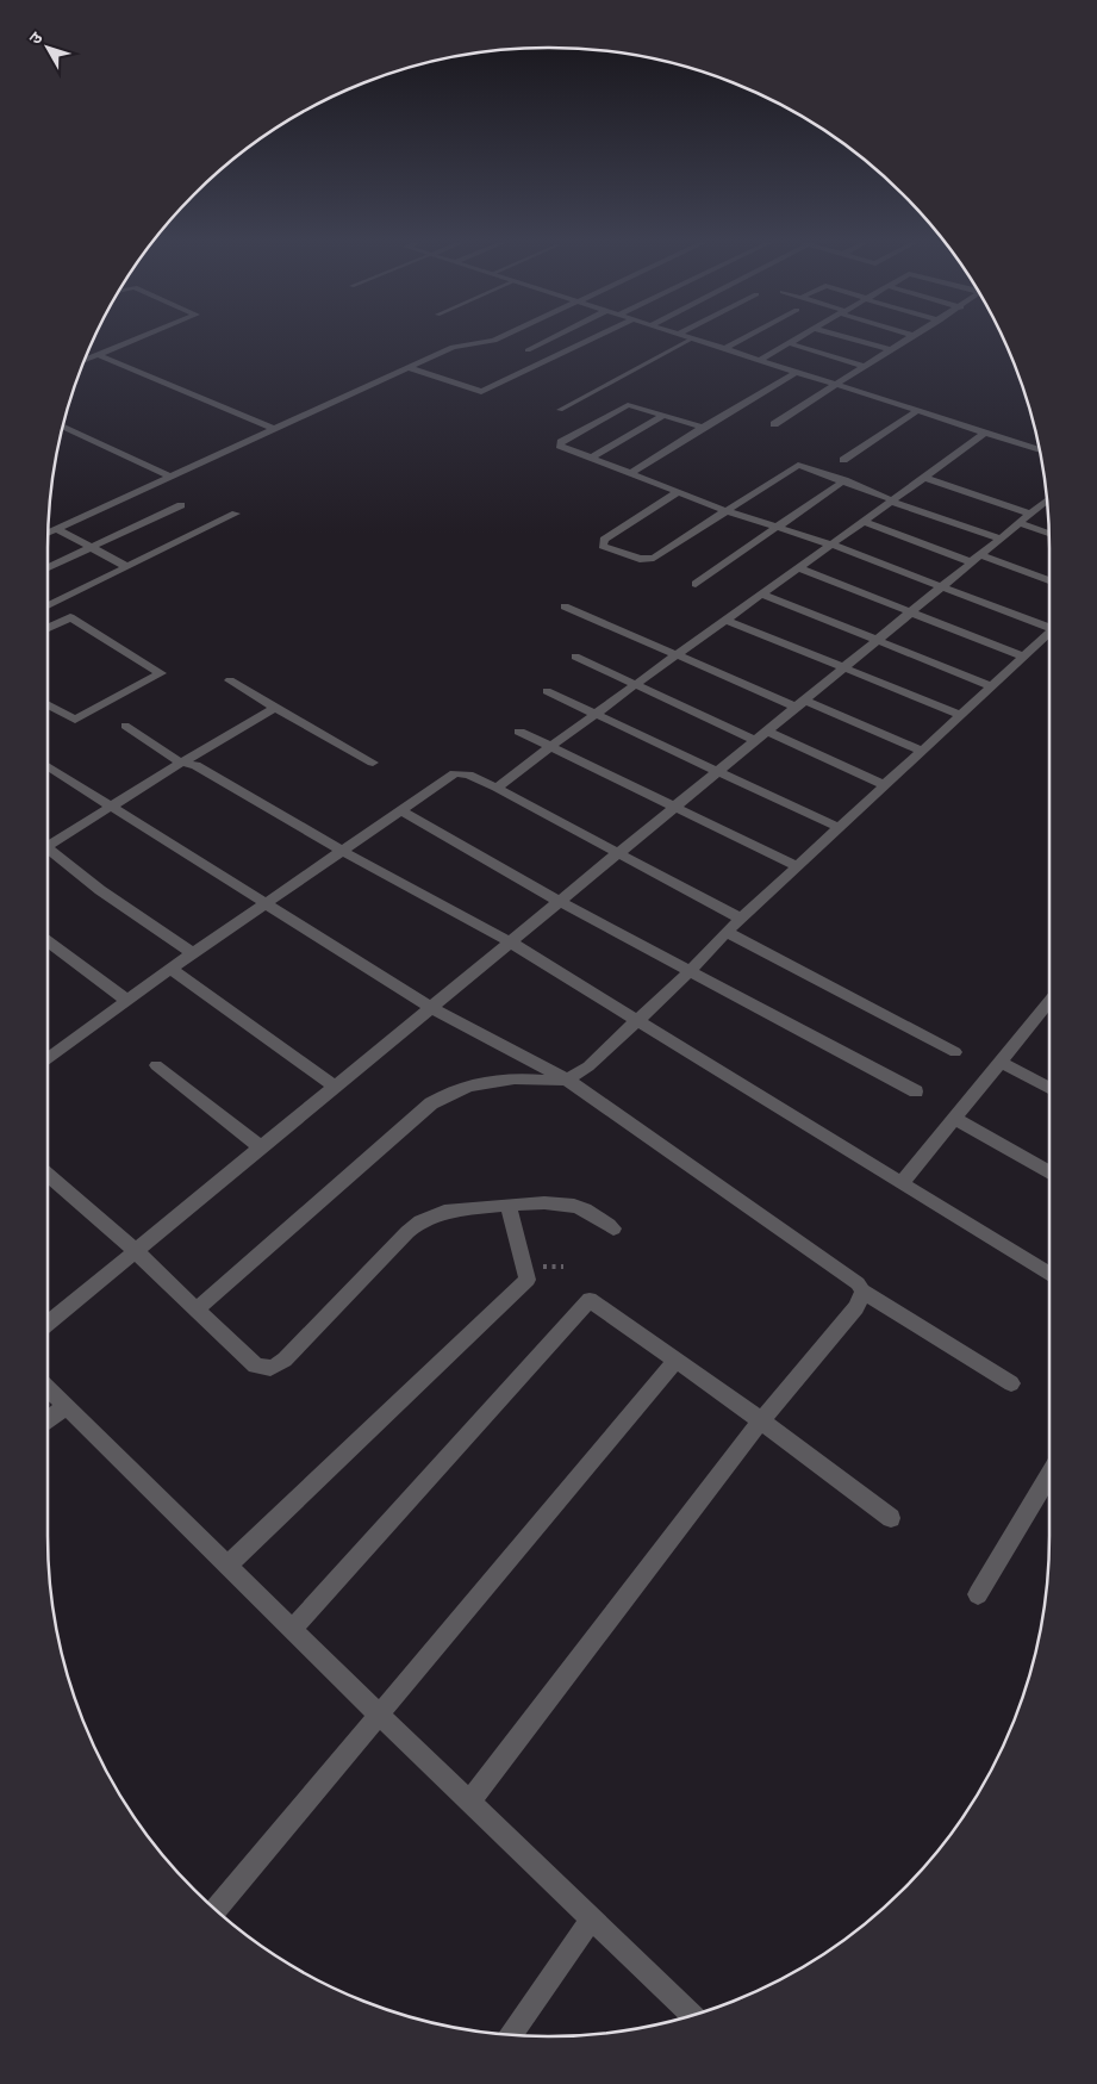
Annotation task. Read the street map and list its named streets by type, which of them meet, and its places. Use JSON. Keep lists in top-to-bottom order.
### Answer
{
  "north": "top left"
}
